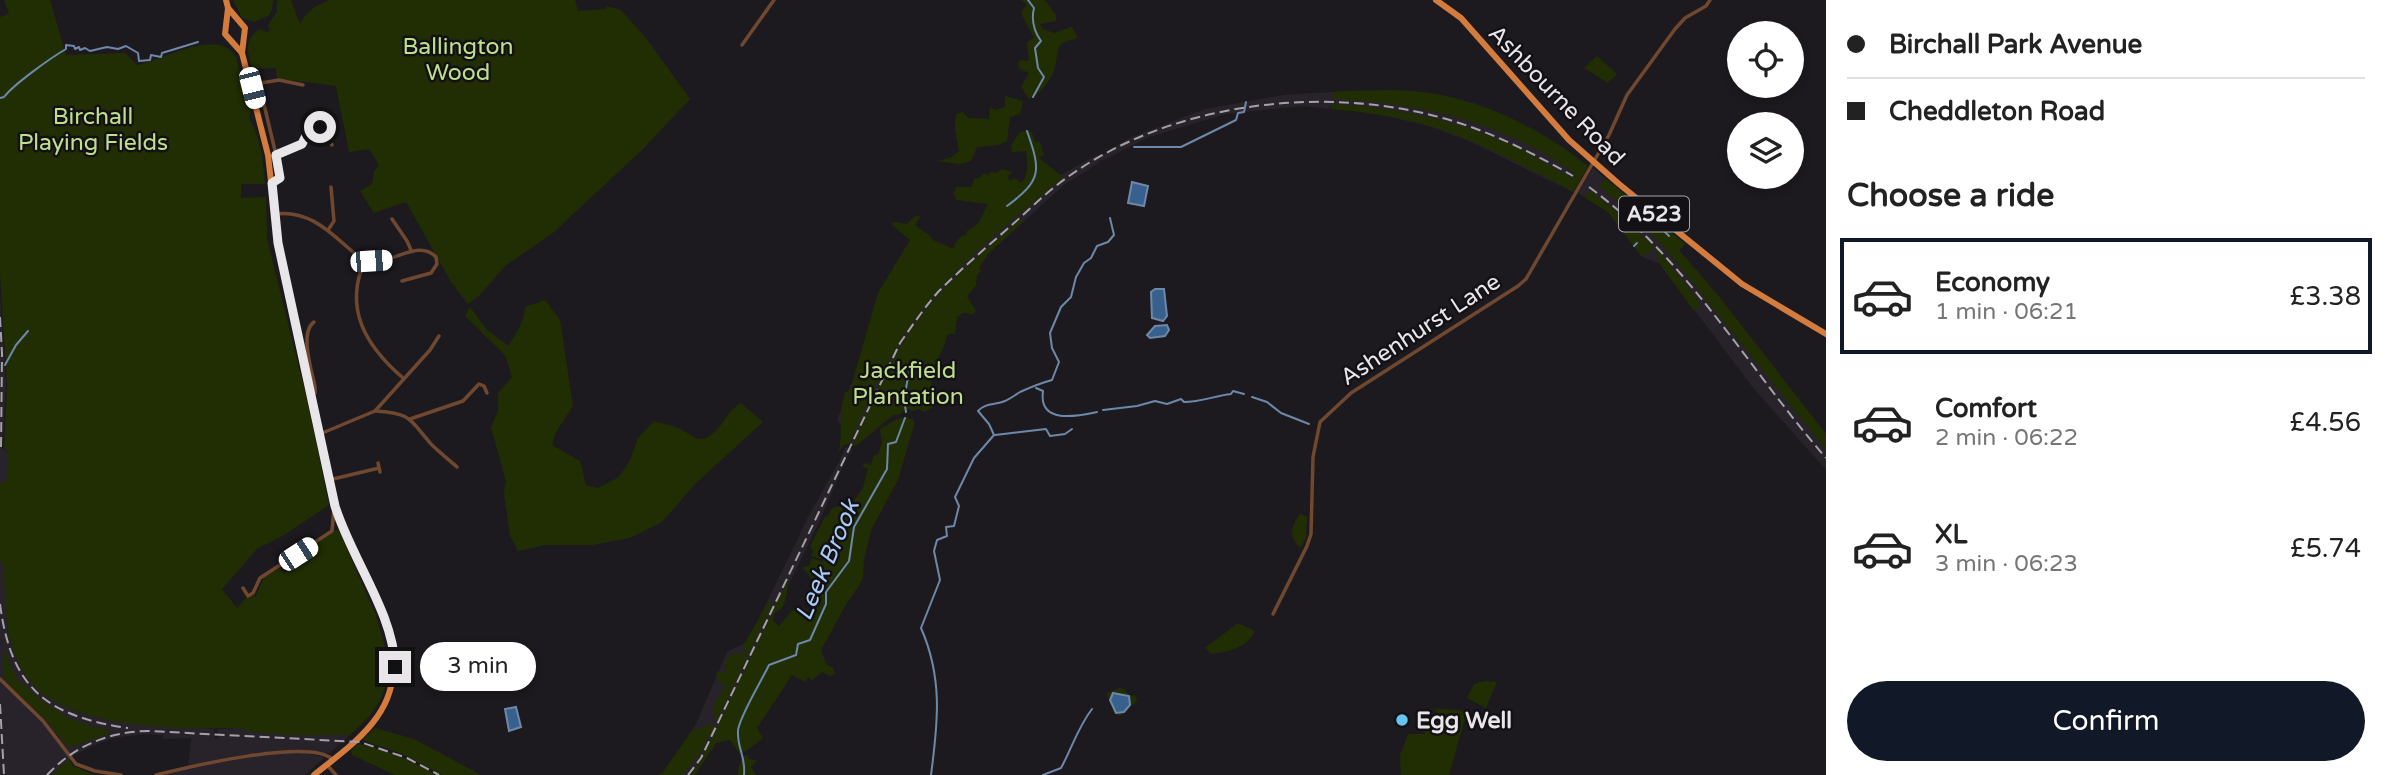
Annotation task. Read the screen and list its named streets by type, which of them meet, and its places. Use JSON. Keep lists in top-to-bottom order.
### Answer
{
  "streets": {
    "highway": ["Ashbourne Road", "A523"],
    "street": ["Ashenhurst Lane"]
  },
  "crossings": [
    ["Ashbourne Road", "Ashenhurst Lane"]
  ],
  "water": ["Leek Brook"],
  "parks": ["Ballington Wood", "Birchall Playing Fields", "Jackfield Plantation"],
  "places": ["Egg Well"],
  "page": {
    "banner": ["Birchall Park Avenue", "Cheddleton Road"],
    "heading": "Choose a ride",
    "list": [
      {
        "name": "Economy",
        "note": "1 min · 06:21",
        "value": "£3.38"
      },
      {
        "name": "Comfort",
        "note": "2 min · 06:22",
        "value": "£4.56"
      },
      {
        "name": "XL",
        "note": "3 min · 06:23",
        "value": "£5.74"
      }
    ],
    "bubble": "3 min",
    "buttons": "Confirm"
  }
}
